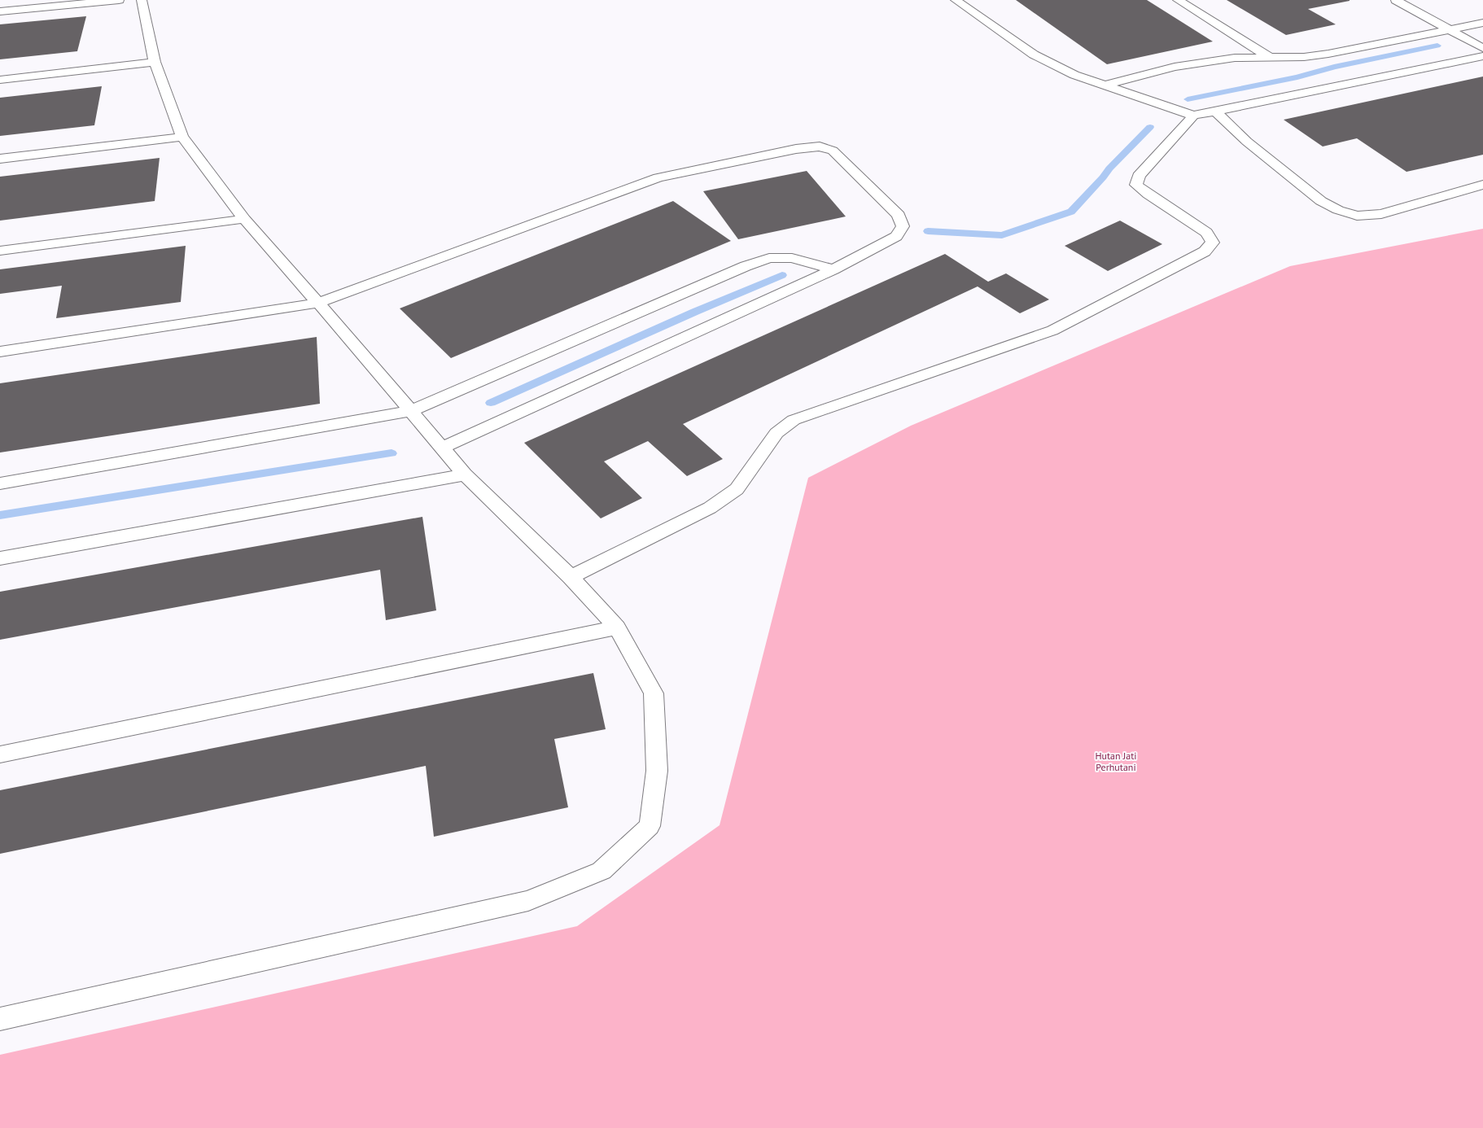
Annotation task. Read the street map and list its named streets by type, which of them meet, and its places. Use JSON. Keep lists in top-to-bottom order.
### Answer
{
  "parks": ["Hutan Jati Perhutani"]
}
